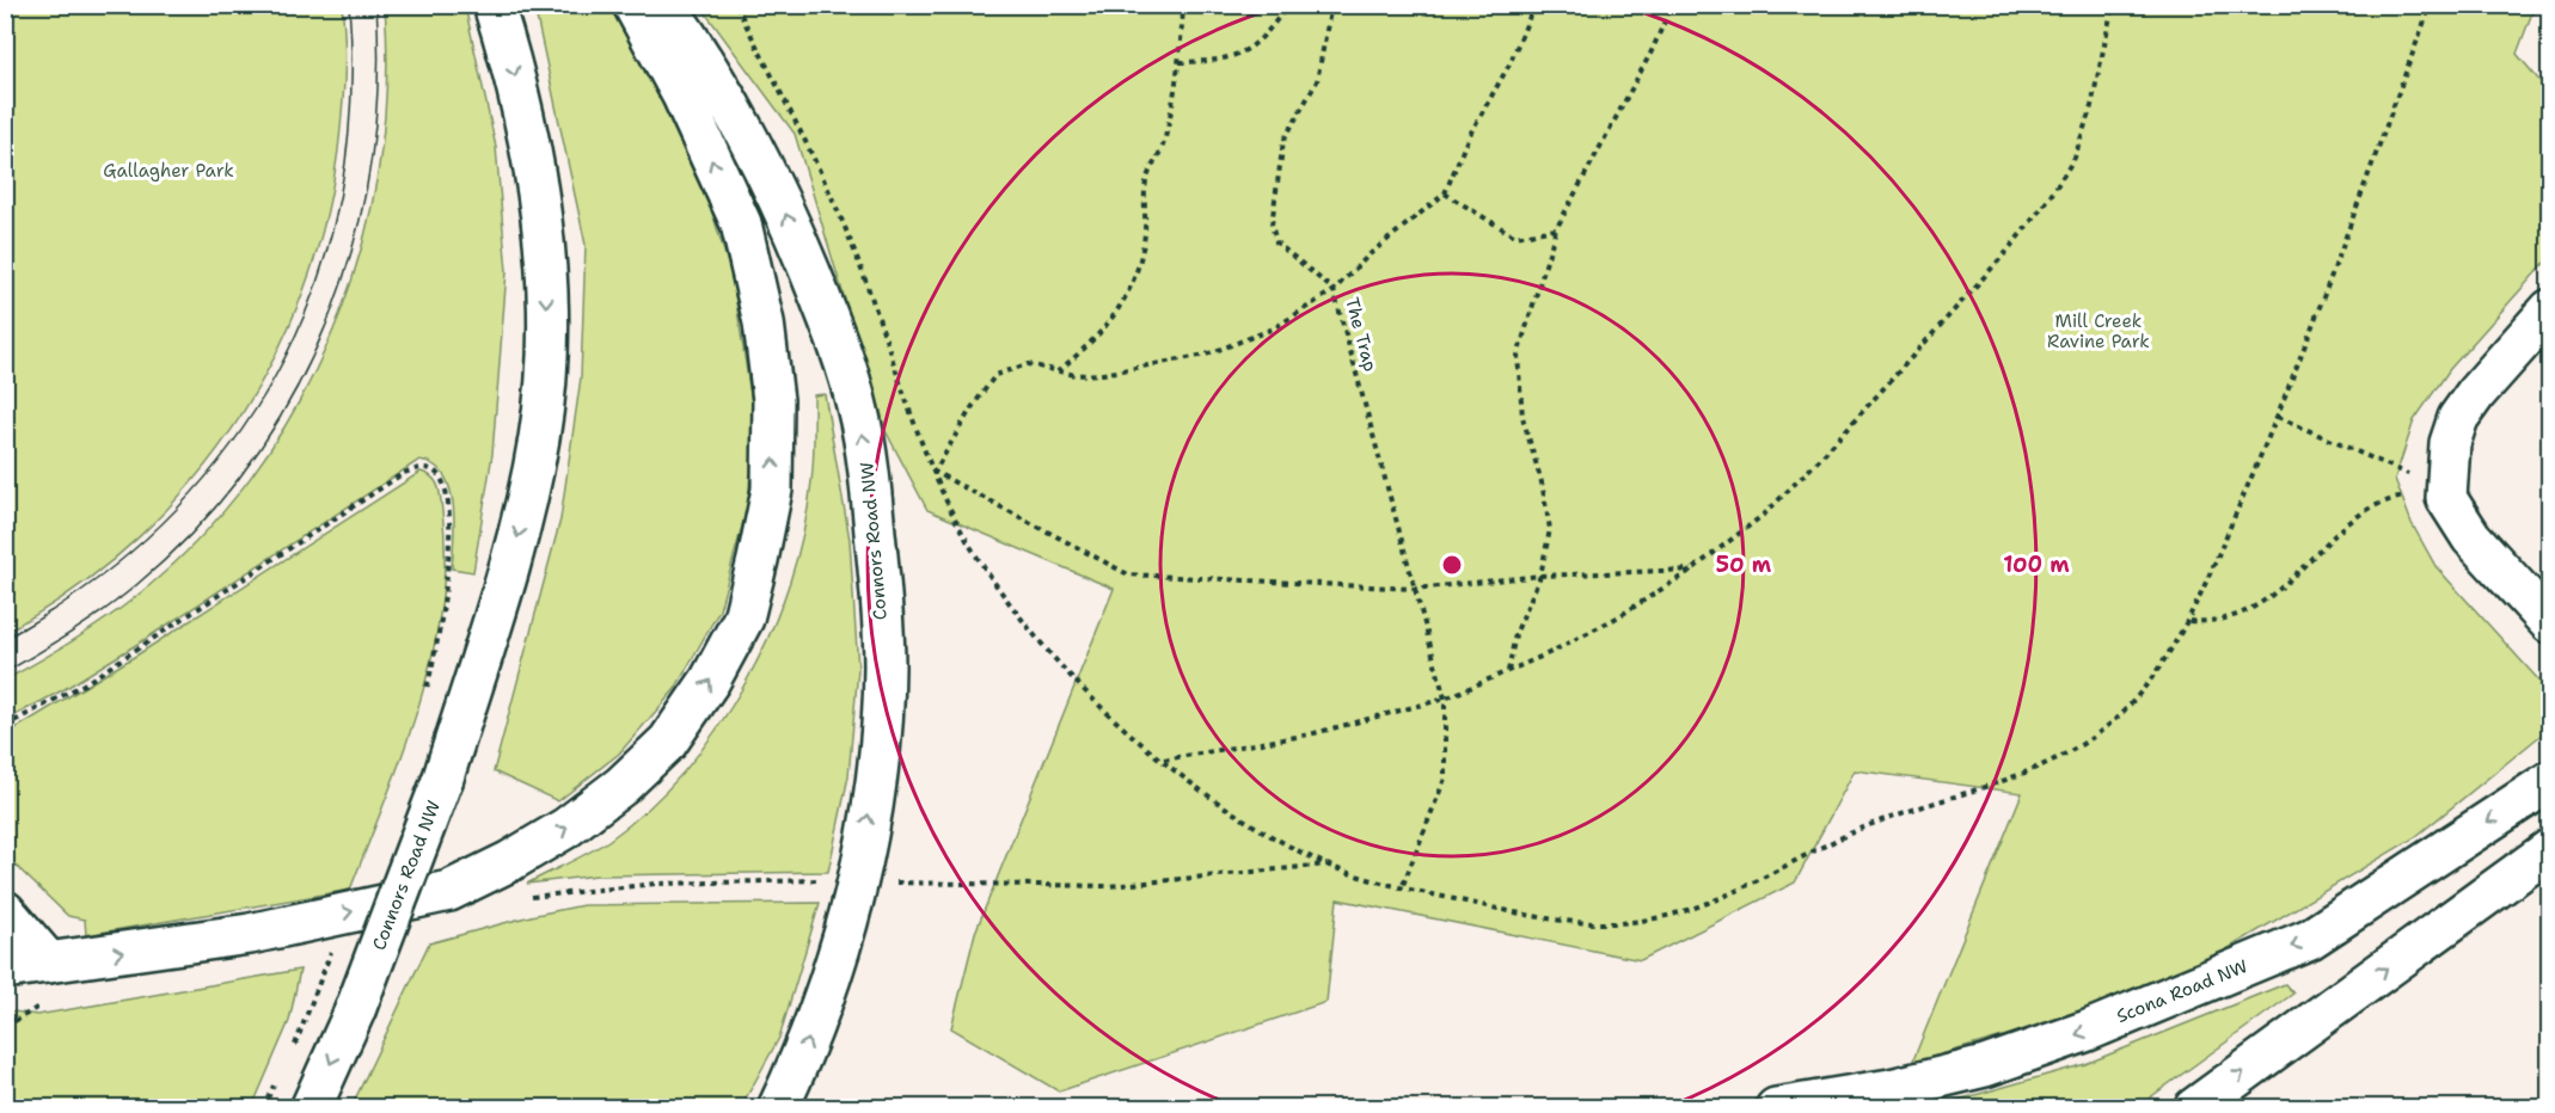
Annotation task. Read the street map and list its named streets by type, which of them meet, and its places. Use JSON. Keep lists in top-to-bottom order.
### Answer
{
  "streets": {
    "main road": ["Connors Road NW", "Scona Road NW"],
    "path": ["The Trap"]
  },
  "parks": ["Gallagher Park", "Mill Creek Ravine Park"],
  "rings": ["50 m", "100 m"]
}
